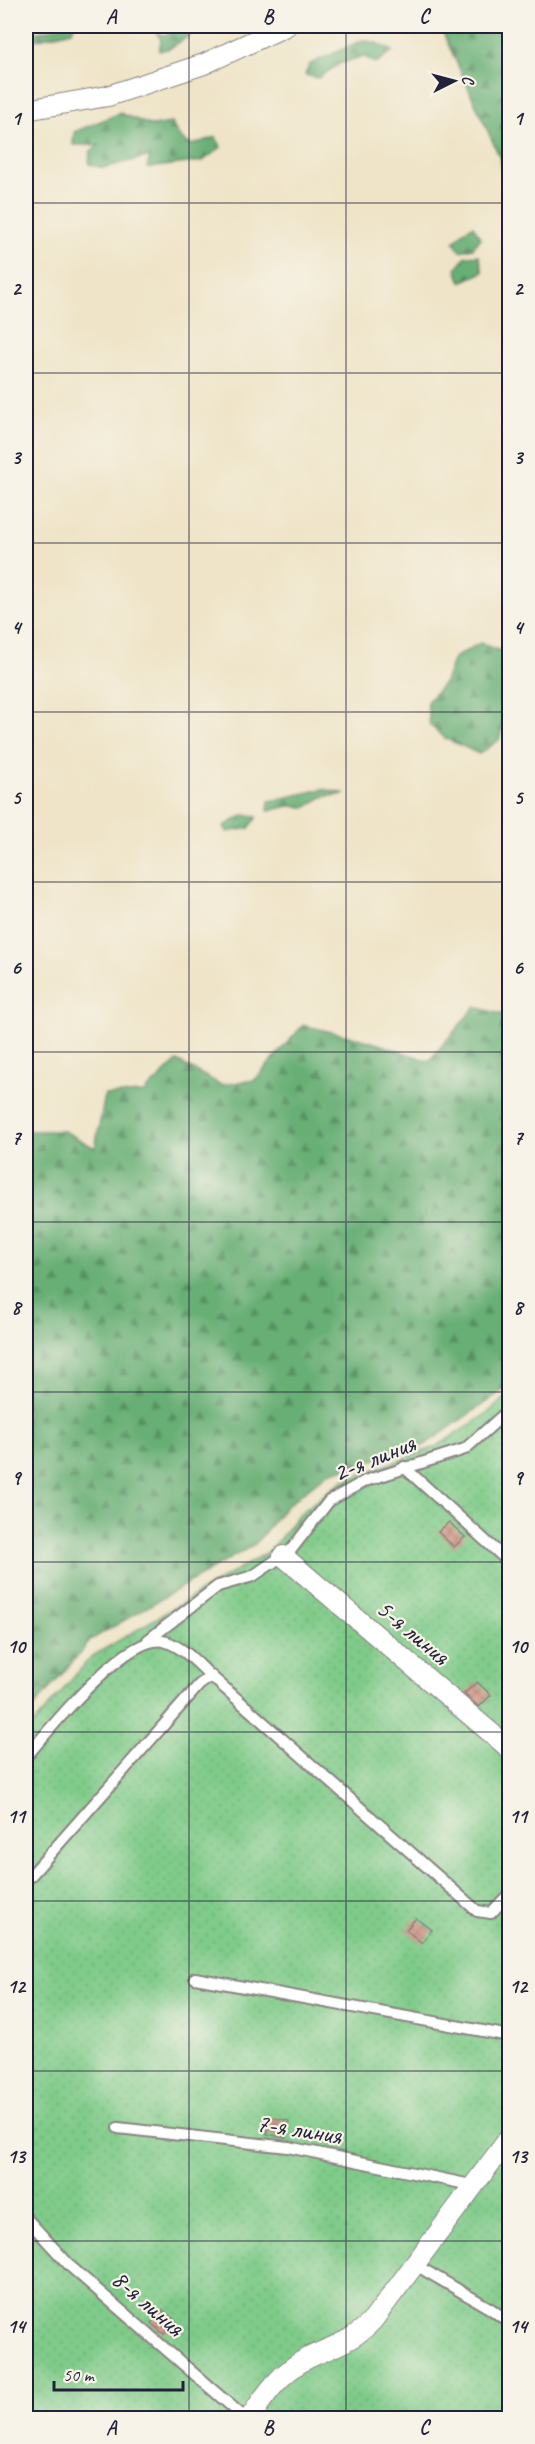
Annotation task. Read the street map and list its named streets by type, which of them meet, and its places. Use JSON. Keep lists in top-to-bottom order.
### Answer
{
  "streets": {
    "street": ["5-я линия"],
    "lane": ["2-я линия", "7-я линия", "8-я линия"]
  },
  "crossings": [
    ["2-я линия", "5-я линия"]
  ],
  "scale_bar": "50 m",
  "north": "right",
  "grid": {
    "columns": ["A", "B", "C"],
    "rows": [
      "1",
      "2",
      "3",
      "4",
      "5",
      "6",
      "7",
      "8",
      "9",
      "10",
      "11",
      "12",
      "13",
      "14"
    ]
  }
}
